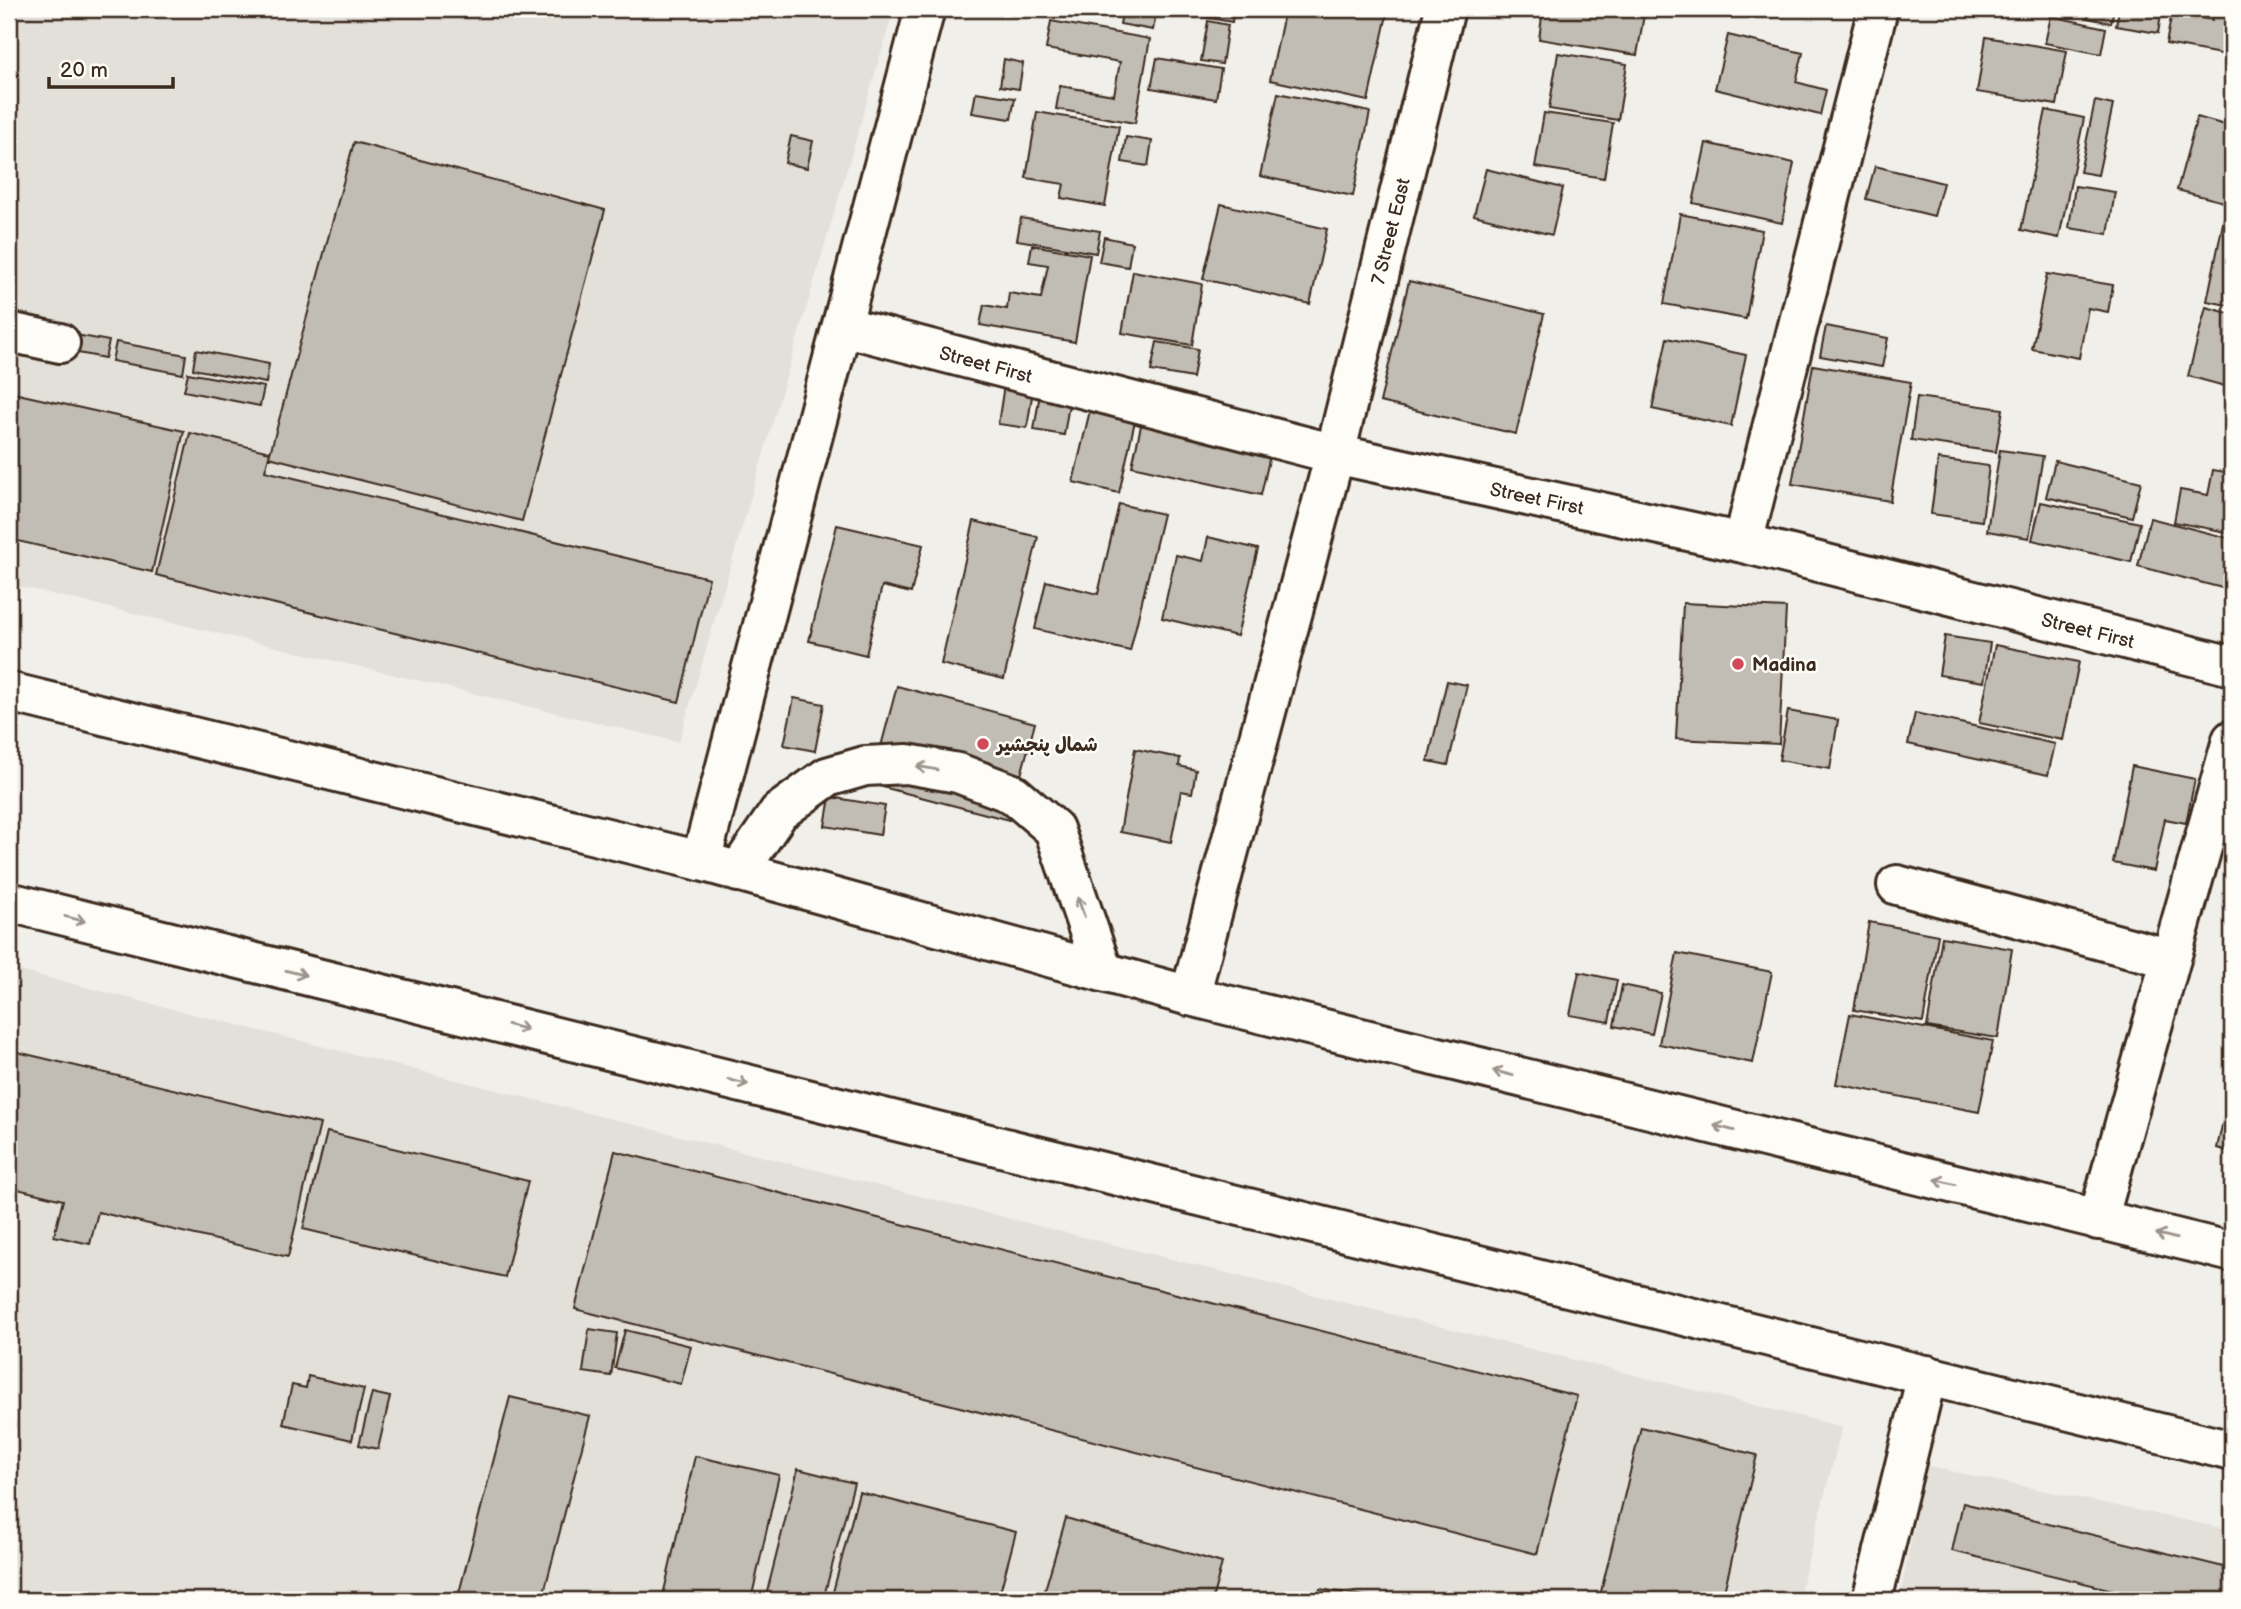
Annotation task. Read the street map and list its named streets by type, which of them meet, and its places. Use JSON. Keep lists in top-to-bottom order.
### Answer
{
  "streets": {
    "street": ["7 Street East", "Street First"]
  },
  "crossings": [
    ["7 Street East", "Street First"]
  ],
  "places": ["Madina", "شمال پنجشیر"],
  "scale_bar": "20 m"
}
